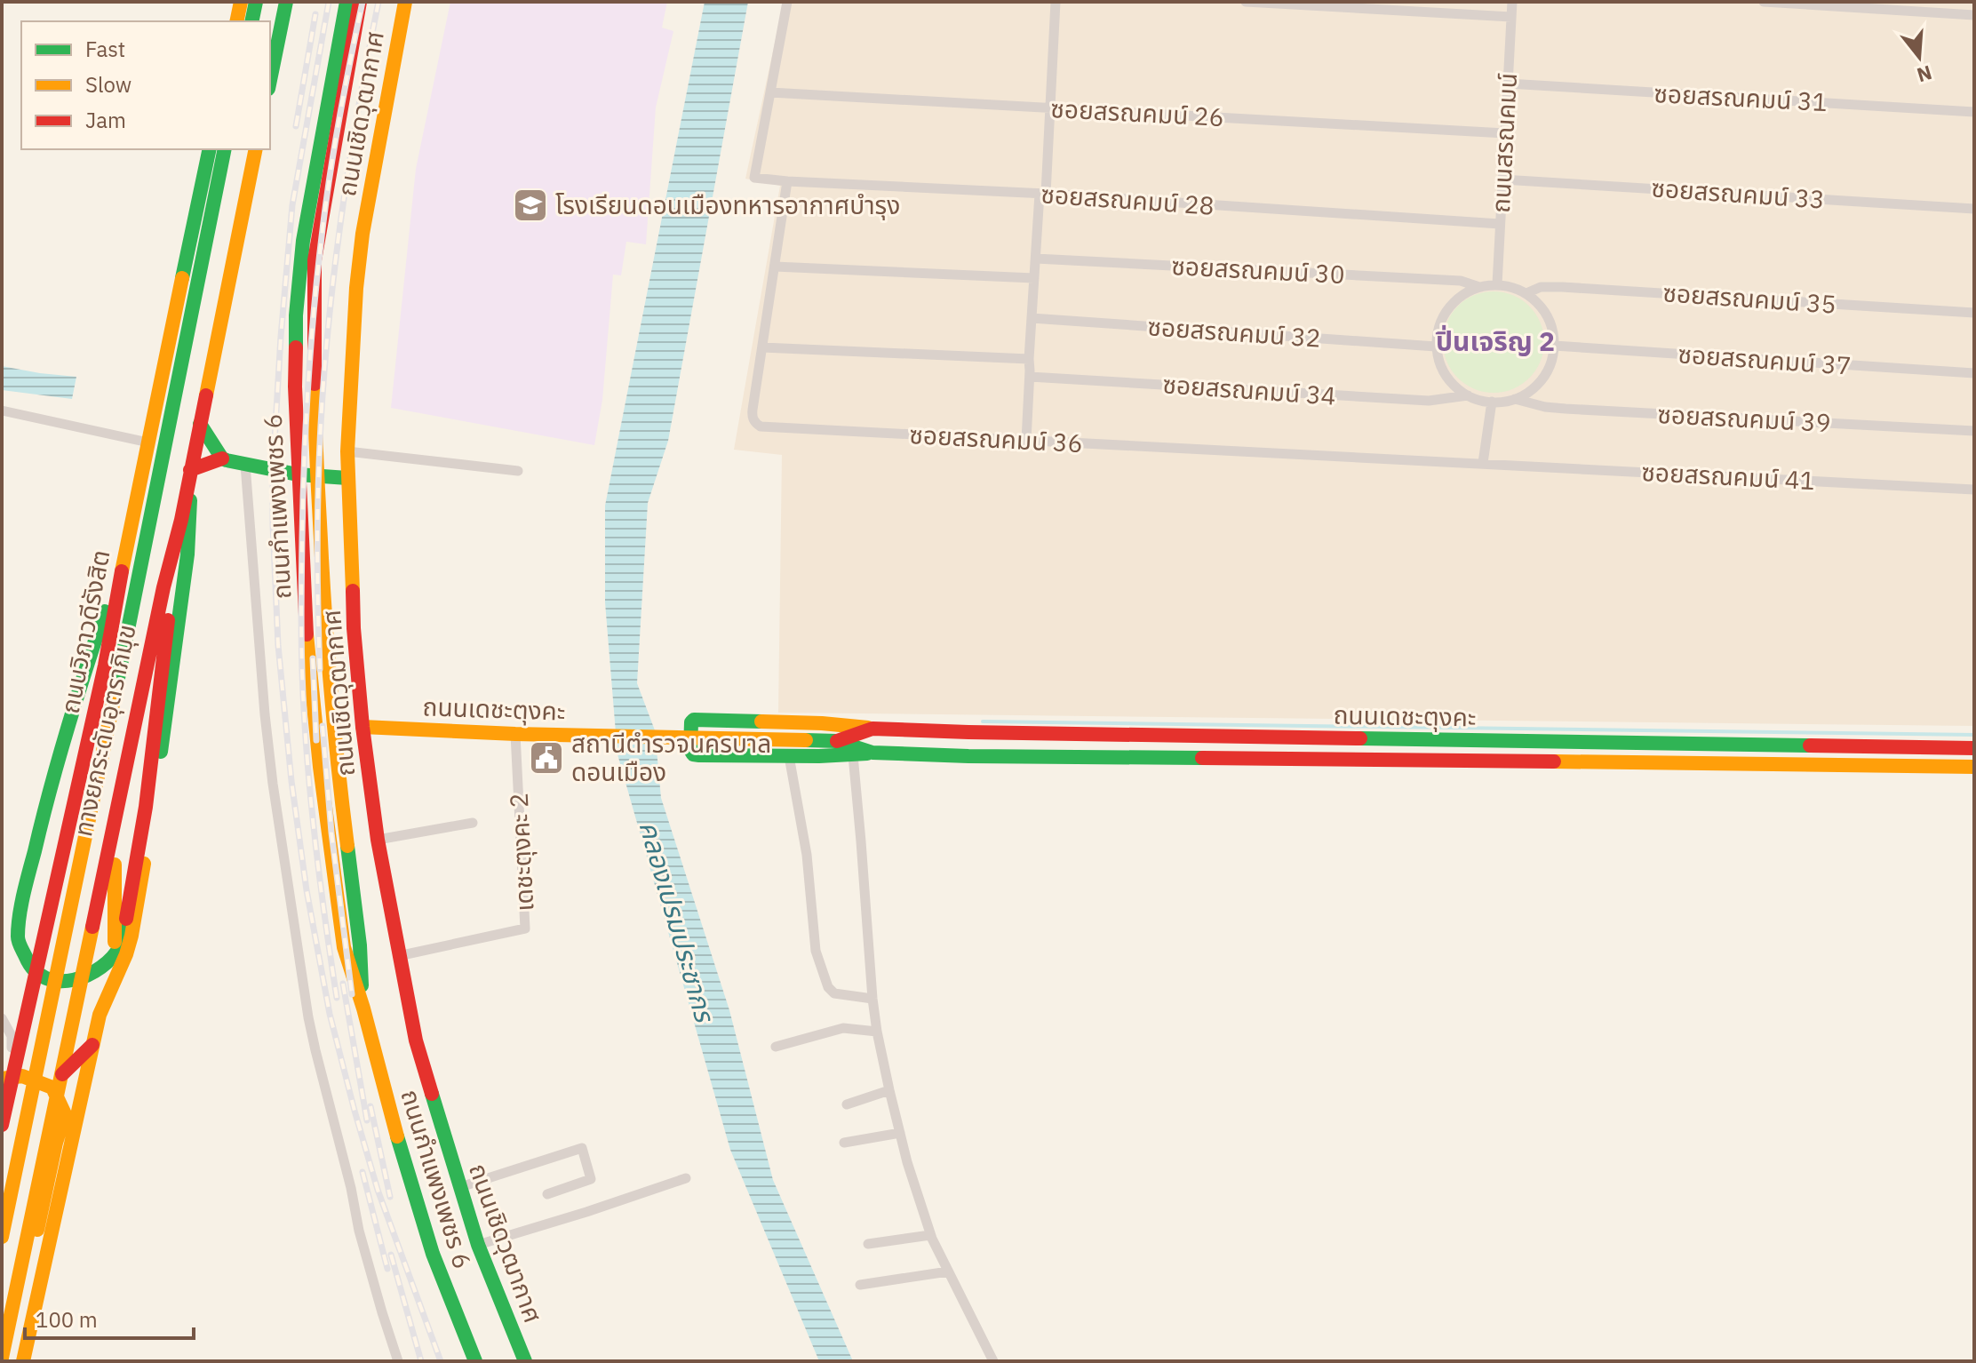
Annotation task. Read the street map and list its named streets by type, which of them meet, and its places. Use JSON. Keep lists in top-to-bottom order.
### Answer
{
  "streets": {
    "main road": [
      "ถนนเชิดวุฒากาศ",
      "ถนนกำแพงเพชร 6",
      "ถนนวิภาวดีรังสิต",
      "ถนนเดชะตุงคะ",
      "ทางยกระดับอุตราภิมุข"
    ],
    "street": [
      "ซอยสรณคมน์ 31",
      "ซอยสรณคมน์ 26",
      "ถนนสรณคมน์",
      "ซอยสรณคมน์ 33",
      "ซอยสรณคมน์ 28",
      "ซอยสรณคมน์ 30",
      "ซอยสรณคมน์ 35",
      "ซอยสรณคมน์ 32",
      "ซอยสรณคมน์ 37",
      "ซอยสรณคมน์ 34",
      "ซอยสรณคมน์ 39",
      "ซอยสรณคมน์ 36",
      "ซอยสรณคมน์ 41",
      "เดชะตุงคะ 2"
    ]
  },
  "crossings": [
    ["ซอยสรณคมน์ 31", "ถนนสรณคมน์"],
    ["ซอยสรณคมน์ 26", "ถนนสรณคมน์"],
    ["ซอยสรณคมน์ 26", "ซอยสรณคมน์ 28"],
    ["ถนนเชิดวุฒากาศ", "ถนนกำแพงเพชร 6"],
    ["ถนนเชิดวุฒากาศ", "ถนนเดชะตุงคะ"],
    ["ถนนเชิดวุฒากาศ", "เดชะตุงคะ 2"],
    ["ถนนสรณคมน์", "ซอยสรณคมน์ 33"],
    ["ถนนสรณคมน์", "ซอยสรณคมน์ 28"],
    ["ถนนสรณคมน์", "ซอยสรณคมน์ 30"],
    ["ถนนสรณคมน์", "ซอยสรณคมน์ 35"],
    ["ถนนสรณคมน์", "ซอยสรณคมน์ 32"],
    ["ถนนสรณคมน์", "ซอยสรณคมน์ 37"],
    ["ถนนสรณคมน์", "ซอยสรณคมน์ 34"],
    ["ถนนสรณคมน์", "ซอยสรณคมน์ 39"],
    ["ซอยสรณคมน์ 28", "ซอยสรณคมน์ 36"],
    ["ซอยสรณคมน์ 30", "ซอยสรณคมน์ 35"],
    ["ซอยสรณคมน์ 30", "ซอยสรณคมน์ 32"],
    ["ซอยสรณคมน์ 30", "ซอยสรณคมน์ 37"],
    ["ซอยสรณคมน์ 30", "ซอยสรณคมน์ 34"],
    ["ซอยสรณคมน์ 30", "ซอยสรณคมน์ 39"],
    ["ซอยสรณคมน์ 35", "ซอยสรณคมน์ 32"],
    ["ซอยสรณคมน์ 35", "ซอยสรณคมน์ 37"],
    ["ซอยสรณคมน์ 35", "ซอยสรณคมน์ 34"],
    ["ซอยสรณคมน์ 35", "ซอยสรณคมน์ 39"],
    ["ซอยสรณคมน์ 32", "ซอยสรณคมน์ 37"],
    ["ซอยสรณคมน์ 32", "ซอยสรณคมน์ 34"],
    ["ซอยสรณคมน์ 32", "ซอยสรณคมน์ 39"],
    ["ซอยสรณคมน์ 37", "ซอยสรณคมน์ 34"],
    ["ซอยสรณคมน์ 37", "ซอยสรณคมน์ 39"],
    ["ซอยสรณคมน์ 34", "ซอยสรณคมน์ 39"],
    ["ซอยสรณคมน์ 36", "ซอยสรณคมน์ 41"],
    ["ถนนเดชะตุงคะ", "เดชะตุงคะ 2"]
  ],
  "districts": ["ปิ่นเจริญ 2"],
  "water": ["คลองเปรมประชากร"],
  "places": {
    "school or university": ["โรงเรียนดอนเมืองทหารอากาศบำรุง"],
    "public building": ["สถานีตำรวจนครบาล ดอนเมือง"]
  },
  "legend": ["Fast", "Slow", "Jam"],
  "scale_bar": "100 m",
  "north": "bottom"
}
